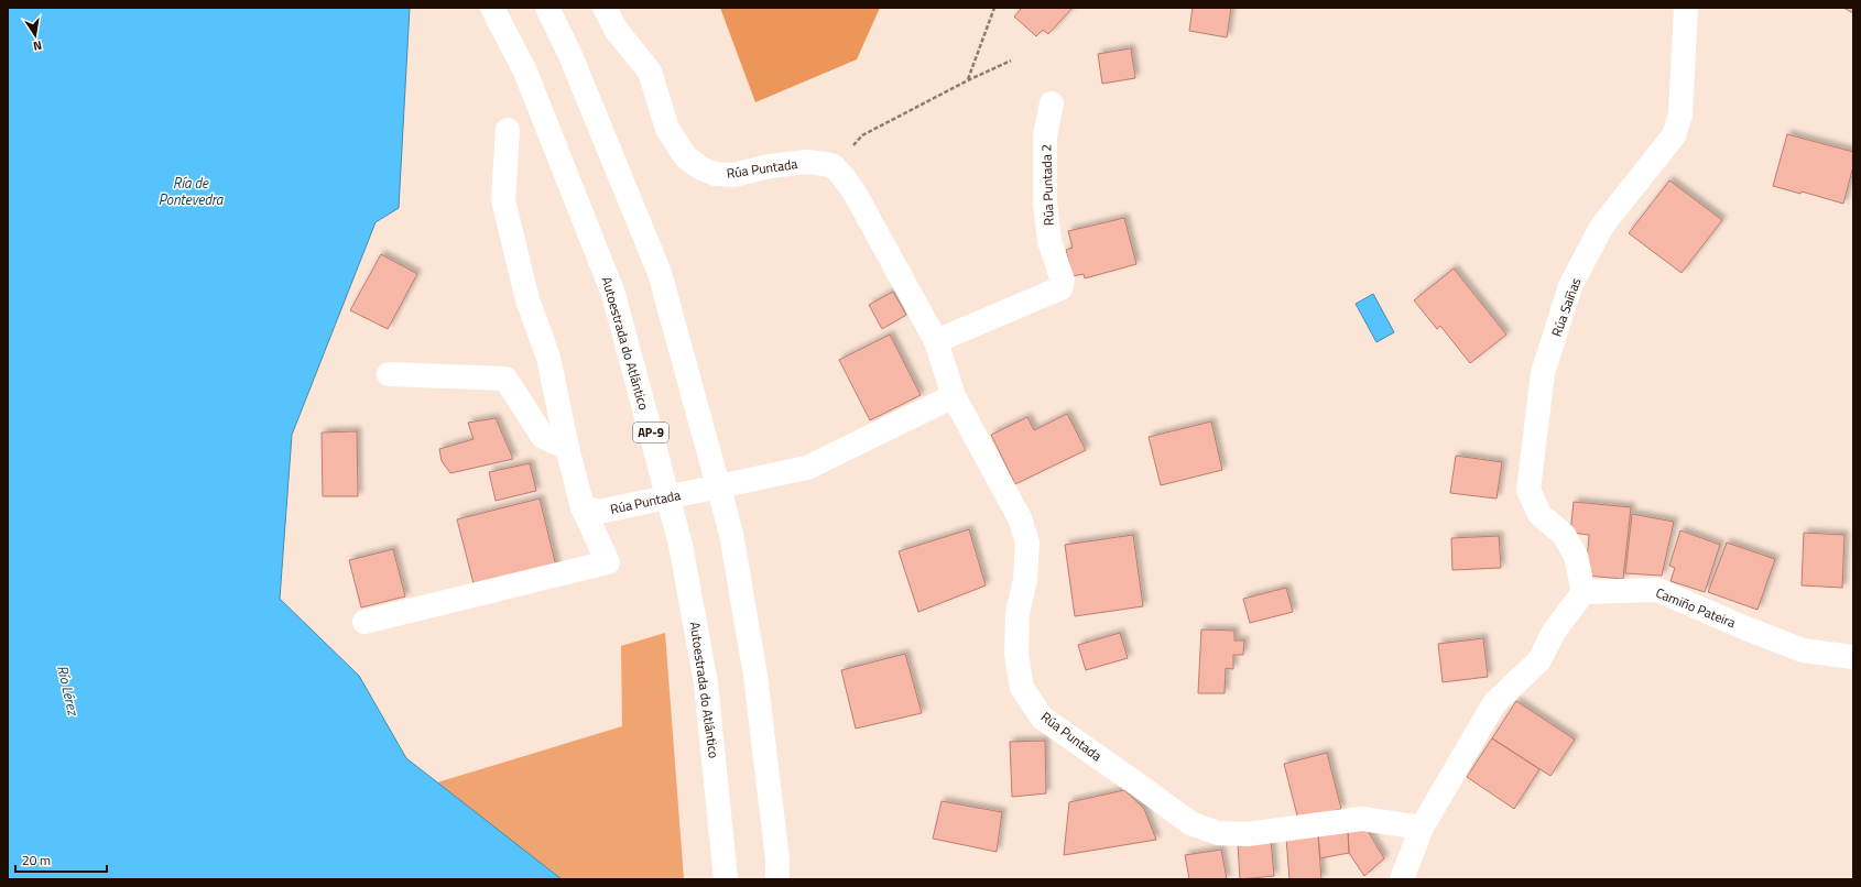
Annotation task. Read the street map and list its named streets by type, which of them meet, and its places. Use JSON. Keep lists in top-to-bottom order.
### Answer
{
  "streets": {
    "main road": [
      "Rúa Puntada",
      "Rúa Puntada 2",
      "Rúa Saíñas",
      "Autoestrada do Atlántico",
      "AP-9",
      "Camiño Pateira"
    ]
  },
  "crossings": [
    ["Rúa Puntada", "Rúa Puntada 2"],
    ["Rúa Saíñas", "Camiño Pateira"]
  ],
  "water": ["Ría de Pontevedra", "Río Lérez"],
  "scale_bar": "20 m",
  "north": "bottom"
}
